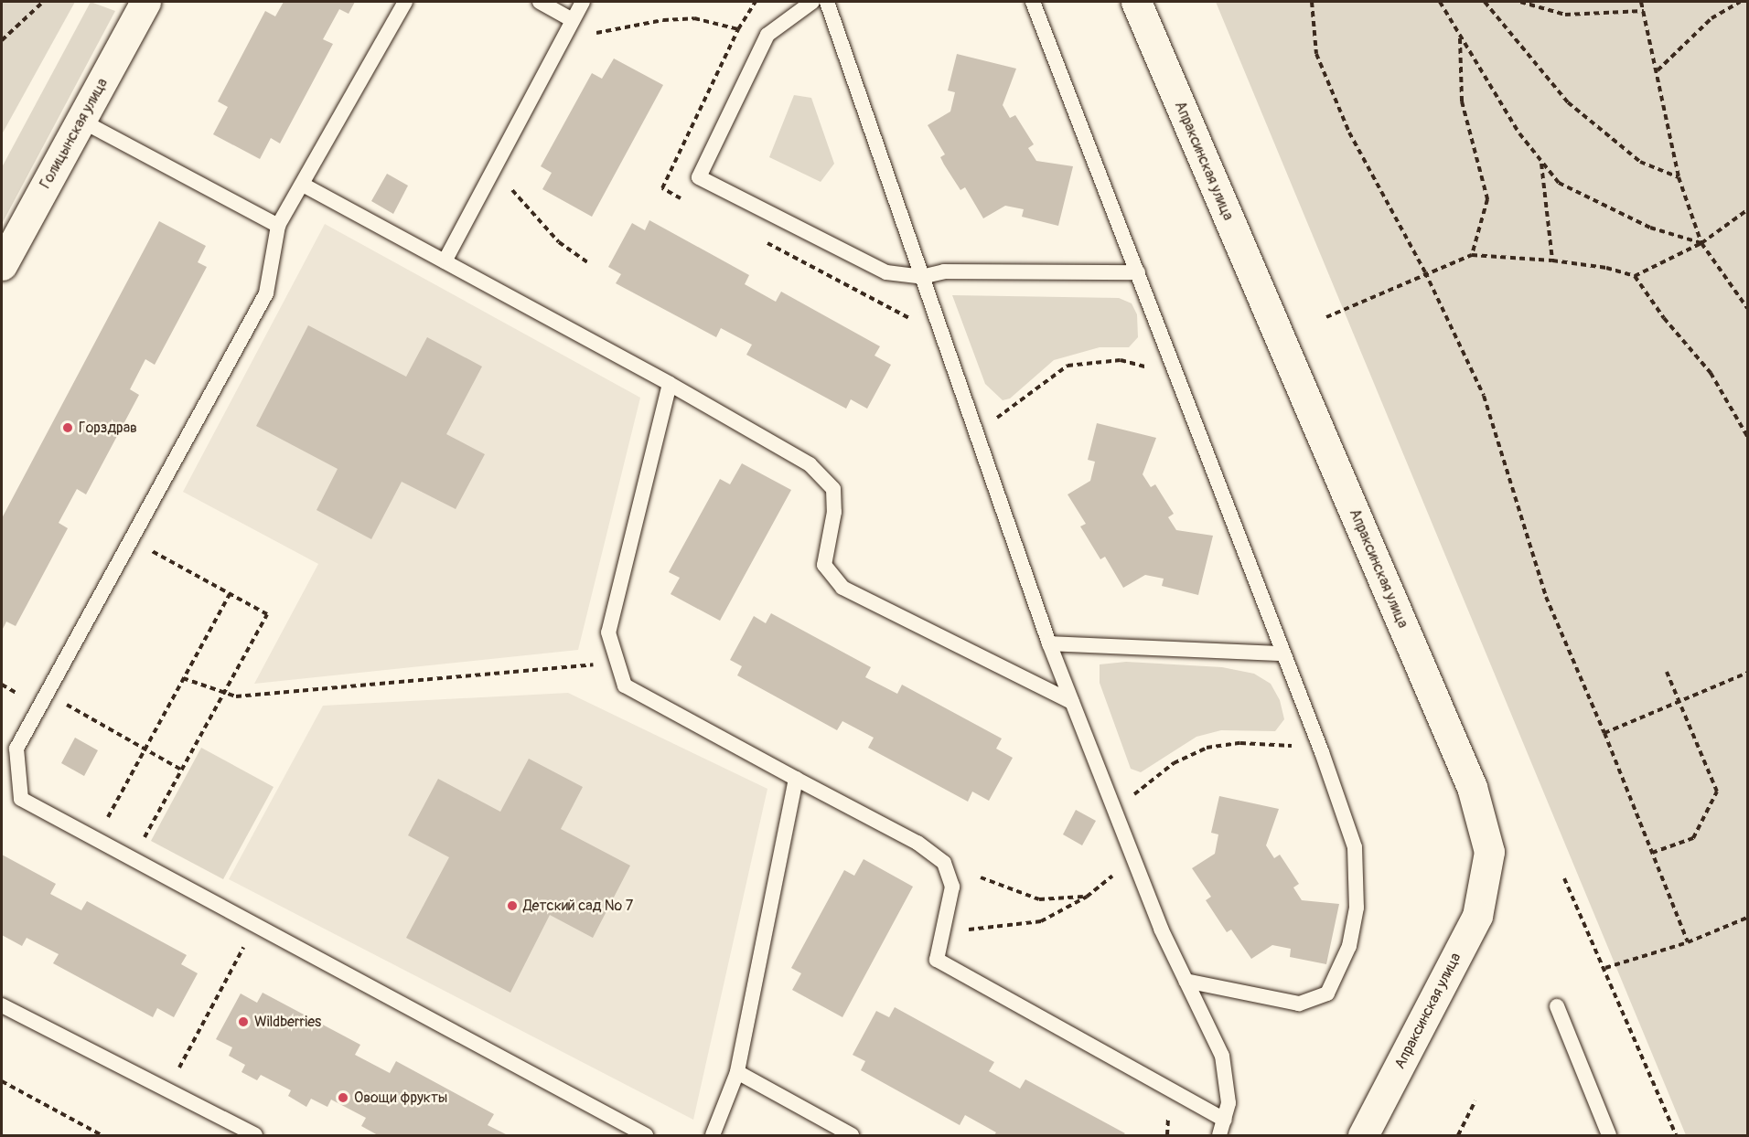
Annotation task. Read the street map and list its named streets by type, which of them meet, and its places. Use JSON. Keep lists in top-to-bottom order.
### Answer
{
  "streets": {
    "street": ["Голицынская улица", "Апраксинская улица"]
  },
  "places": [
    "Горздрав",
    "Детский сад № 7",
    "Wildberries",
    "Овощи фрукты"
  ]
}
